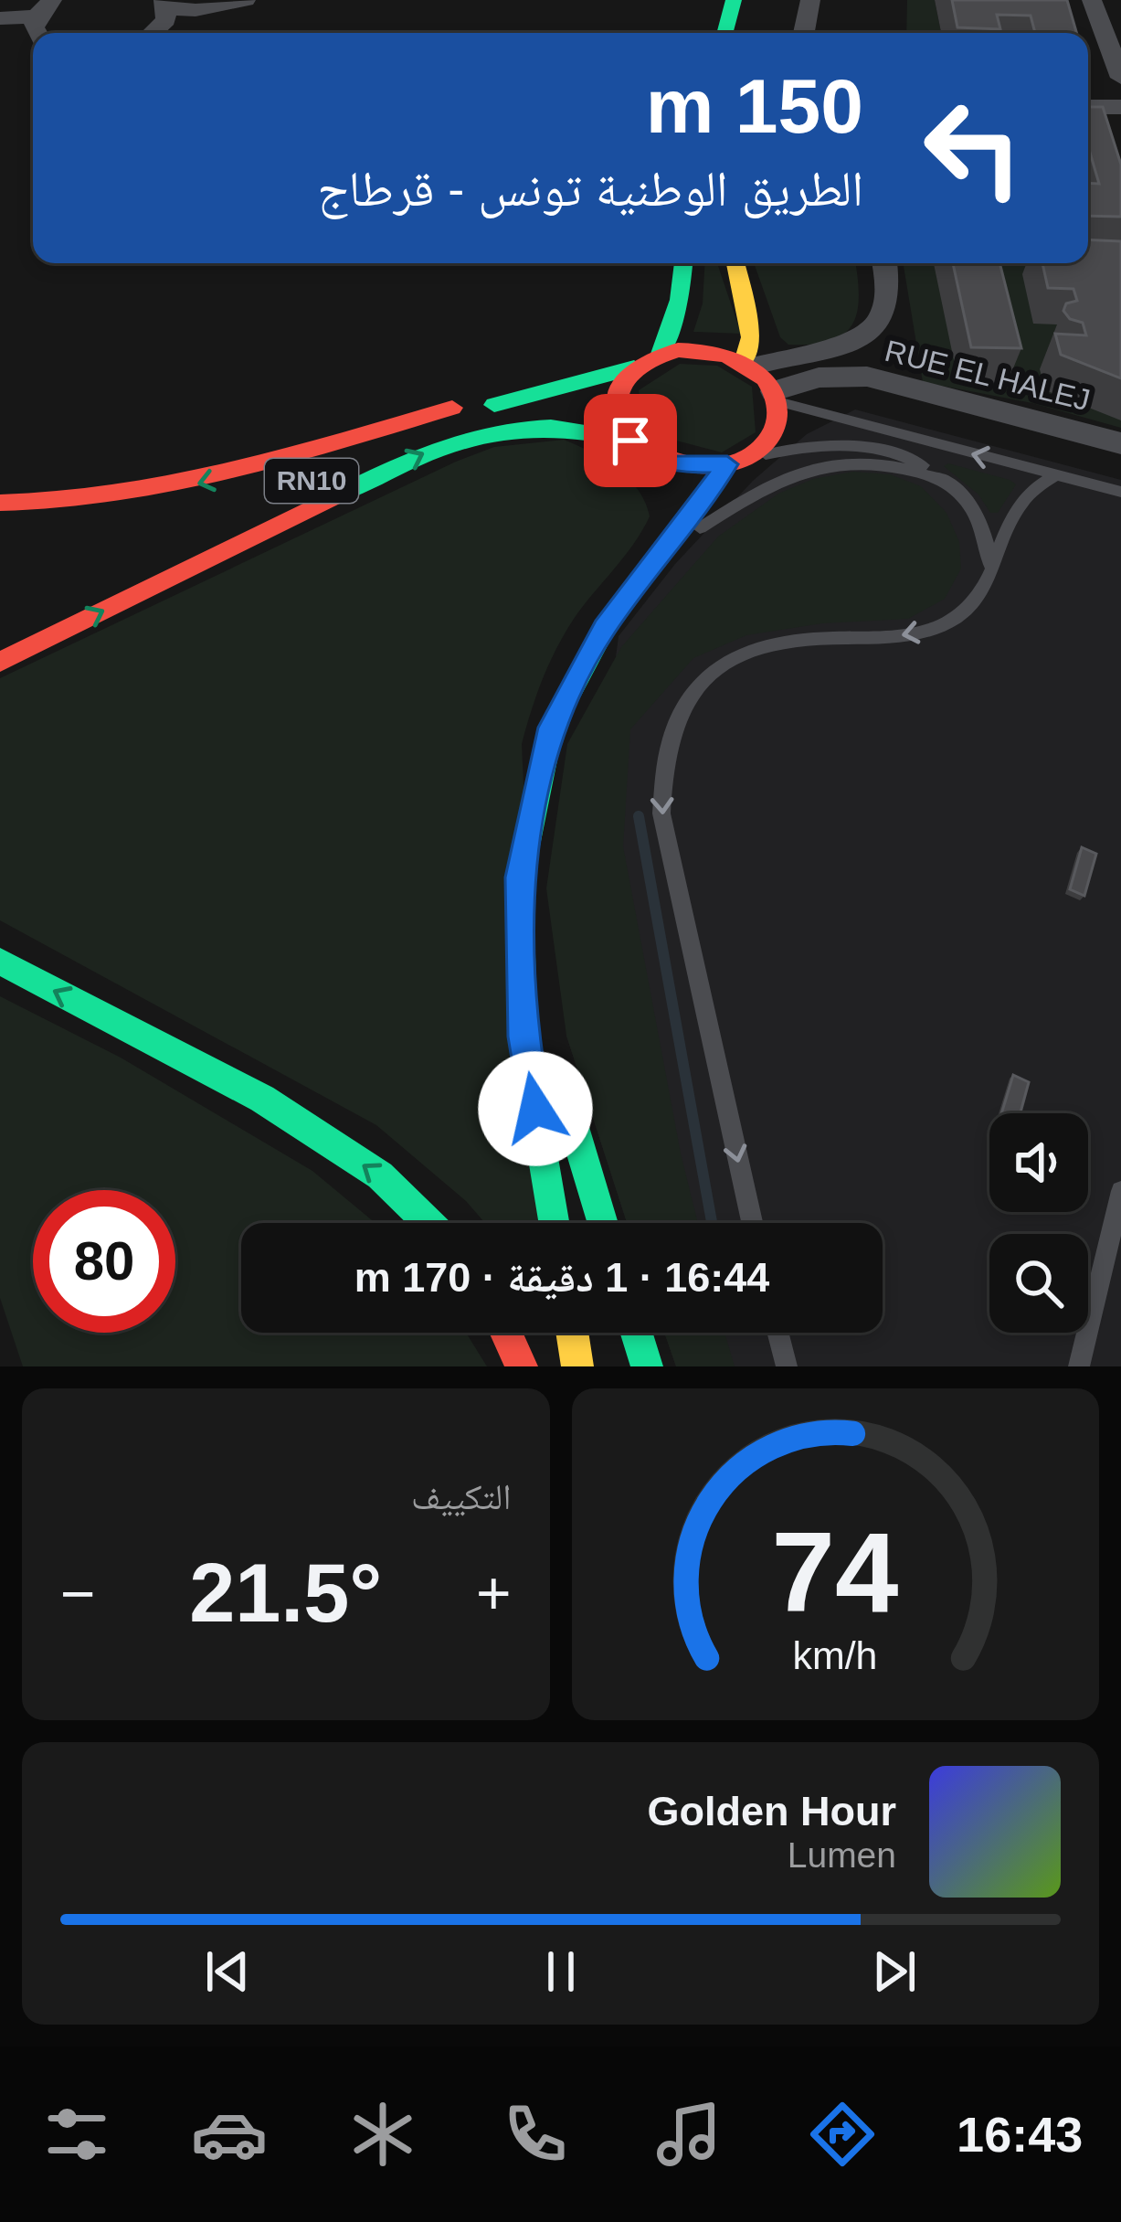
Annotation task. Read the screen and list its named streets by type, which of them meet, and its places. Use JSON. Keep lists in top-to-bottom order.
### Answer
{
  "streets": {
    "highway": ["RN10"],
    "street": ["RUE EL HALEJ"]
  },
  "crossings": [
    ["RUE EL HALEJ", "RN10"]
  ],
  "page": {
    "turn": ["150 m", "الطريق الوطنية تونس - قرطاج"],
    "limit": "80",
    "trip": "16:44 · 1 دقيقة · 170 m",
    "tile": "التكييف",
    "heat": ["−", "21.5°", "+"],
    "song": ["Golden Hour", "Lumen"],
    "tabs": "16:43",
    "gauge": ["74", "km/h"]
  }
}
